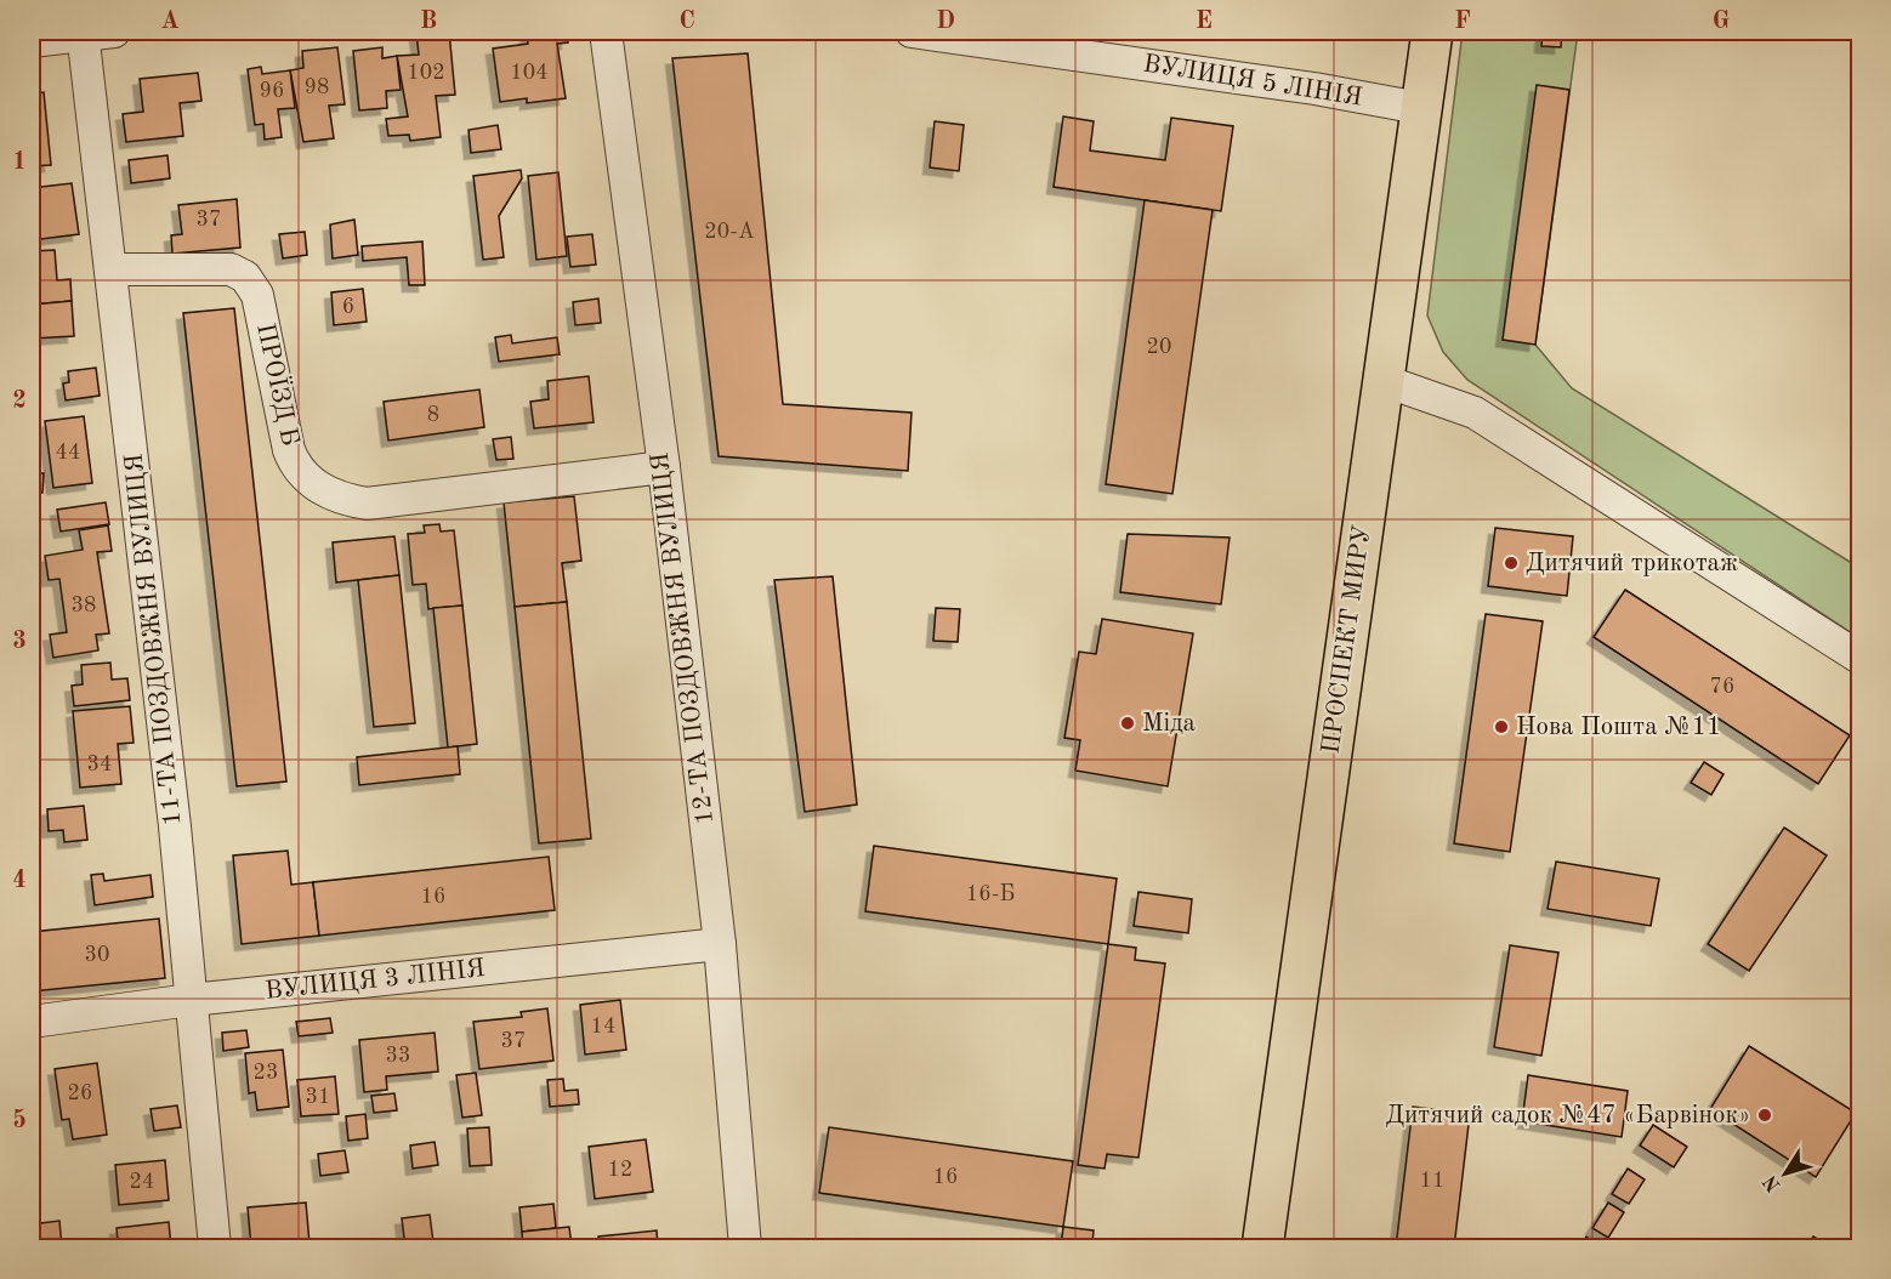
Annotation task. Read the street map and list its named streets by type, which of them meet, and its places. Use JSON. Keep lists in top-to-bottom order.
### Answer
{
  "streets": {
    "main road": ["ПРОСПЕКТ МИРУ"],
    "street": [
      "ВУЛИЦЯ 5 ЛІНІЯ",
      "ПРОЇЗД Б",
      "12-ТА ПОЗДОВЖНЯ ВУЛИЦЯ",
      "11-ТА ПОЗДОВЖНЯ ВУЛИЦЯ",
      "ВУЛИЦЯ 3 ЛІНІЯ"
    ]
  },
  "crossings": [
    ["ВУЛИЦЯ 5 ЛІНІЯ", "ПРОСПЕКТ МИРУ"],
    ["ПРОЇЗД Б", "12-ТА ПОЗДОВЖНЯ ВУЛИЦЯ"],
    ["ПРОЇЗД Б", "11-ТА ПОЗДОВЖНЯ ВУЛИЦЯ"],
    ["12-ТА ПОЗДОВЖНЯ ВУЛИЦЯ", "ВУЛИЦЯ 3 ЛІНІЯ"],
    ["11-ТА ПОЗДОВЖНЯ ВУЛИЦЯ", "ВУЛИЦЯ 3 ЛІНІЯ"]
  ],
  "places": [
    "Дитячий трикотаж",
    "Міда",
    "Нова Пошта №11",
    "Дитячий садок №47 «Барвінок»"
  ],
  "house_numbers": [
    "102",
    "104",
    "98",
    "96",
    "37",
    "20-А",
    "6",
    "20",
    "8",
    "44",
    "38",
    "76",
    "34",
    "16-Б",
    "16",
    "30",
    "14",
    "37",
    "33",
    "23",
    "26",
    "31",
    "12",
    "16",
    "11",
    "24"
  ],
  "north": "bottom left",
  "grid": {
    "columns": [
      "A",
      "B",
      "C",
      "D",
      "E",
      "F",
      "G"
    ],
    "rows": [
      "1",
      "2",
      "3",
      "4",
      "5"
    ]
  }
}
